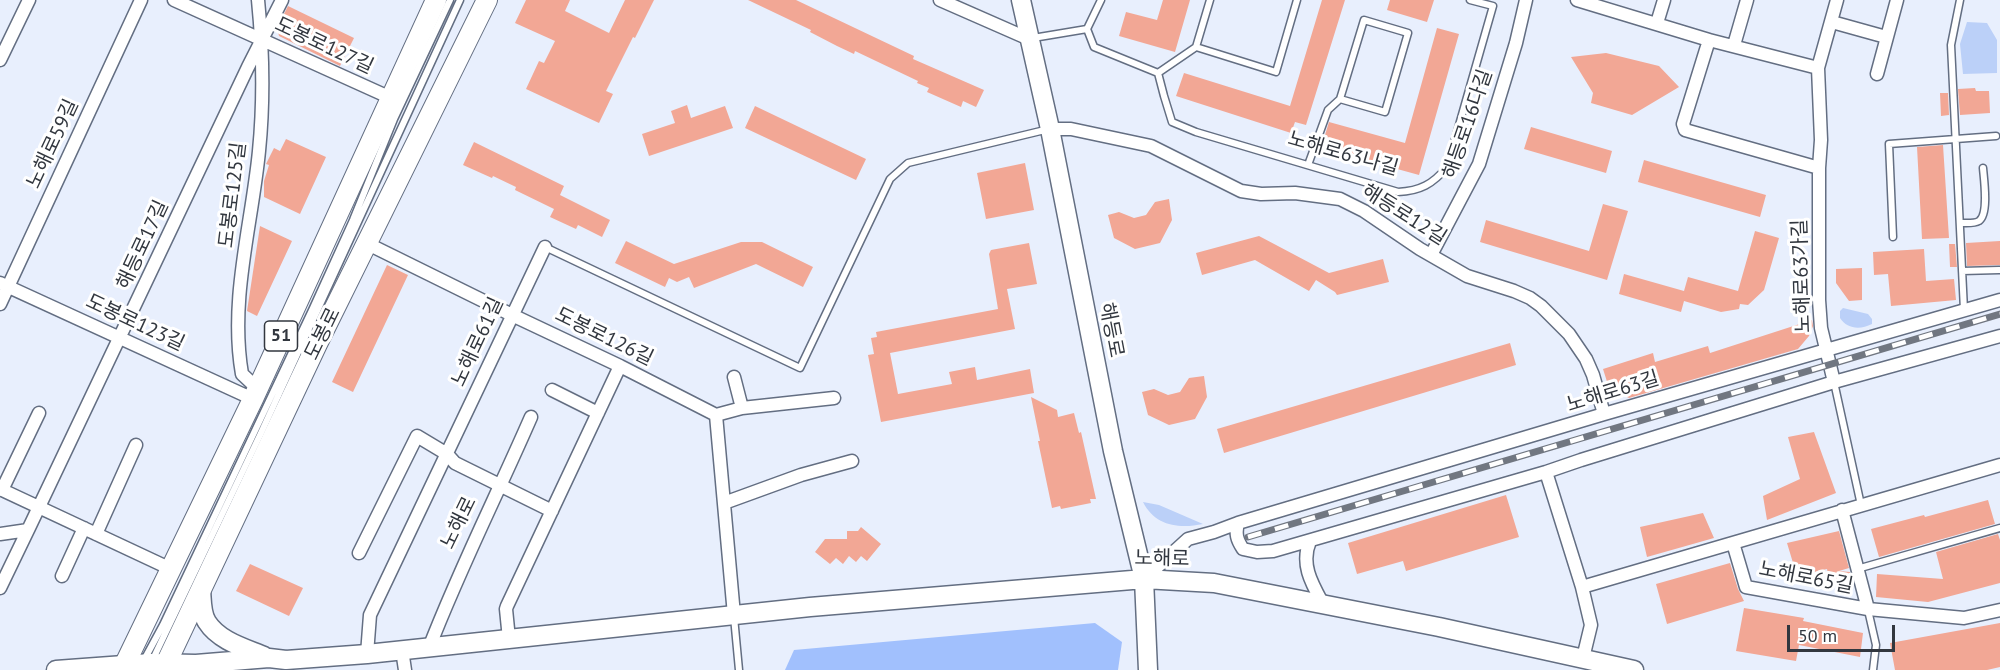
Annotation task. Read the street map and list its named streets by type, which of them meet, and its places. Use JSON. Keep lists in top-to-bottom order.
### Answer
{
  "streets": {
    "main road": [
      "해등로",
      "도봉로",
      "51",
      "노해로"
    ],
    "street": [
      "도봉로127길",
      "해등로16다길",
      "노해로59길",
      "도봉로125길",
      "해등로12길",
      "해등로17길",
      "노해로63가길",
      "도봉로123길",
      "도봉로126길",
      "노해로61길",
      "노해로63길",
      "노해로65길"
    ],
    "lane": ["노해로63나길"]
  },
  "crossings": [
    ["도봉로127길", "도봉로125길"],
    ["도봉로127길", "해등로17길"],
    ["도봉로127길", "도봉로"],
    ["해등로16다길", "해등로12길"],
    ["노해로59길", "도봉로123길"],
    ["도봉로125길", "해등로17길"],
    ["도봉로125길", "도봉로123길"],
    ["도봉로125길", "도봉로"],
    ["해등로12길", "해등로"],
    ["해등로12길", "노해로63길"],
    ["해등로17길", "도봉로123길"],
    ["노해로63가길", "노해로63길"],
    ["도봉로123길", "도봉로"],
    ["해등로", "노해로63길"],
    ["해등로", "노해로"],
    ["도봉로", "도봉로126길"],
    ["도봉로", "노해로"],
    ["도봉로126길", "노해로61길"],
    ["노해로61길", "노해로"],
    ["노해로63길", "노해로"]
  ],
  "scale_bar": "50 m"
}
